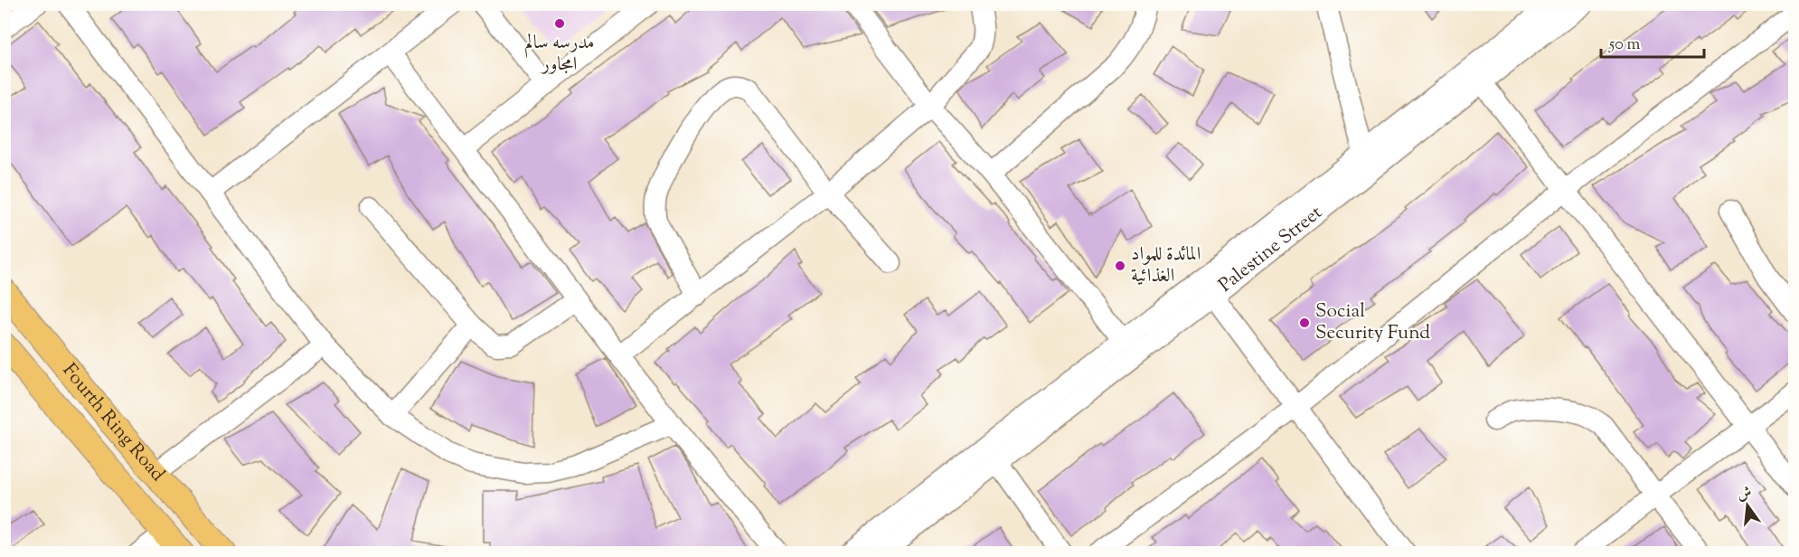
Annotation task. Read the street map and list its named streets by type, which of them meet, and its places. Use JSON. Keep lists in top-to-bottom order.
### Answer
{
  "streets": {
    "main road": ["Fourth Ring Road"],
    "street": ["Palestine Street"]
  },
  "places": ["مدرسه سالم امجاور", "المائدة للمواد الغذائية", "Social Security Fund"],
  "scale_bar": "50 m",
  "north": "top"
}
